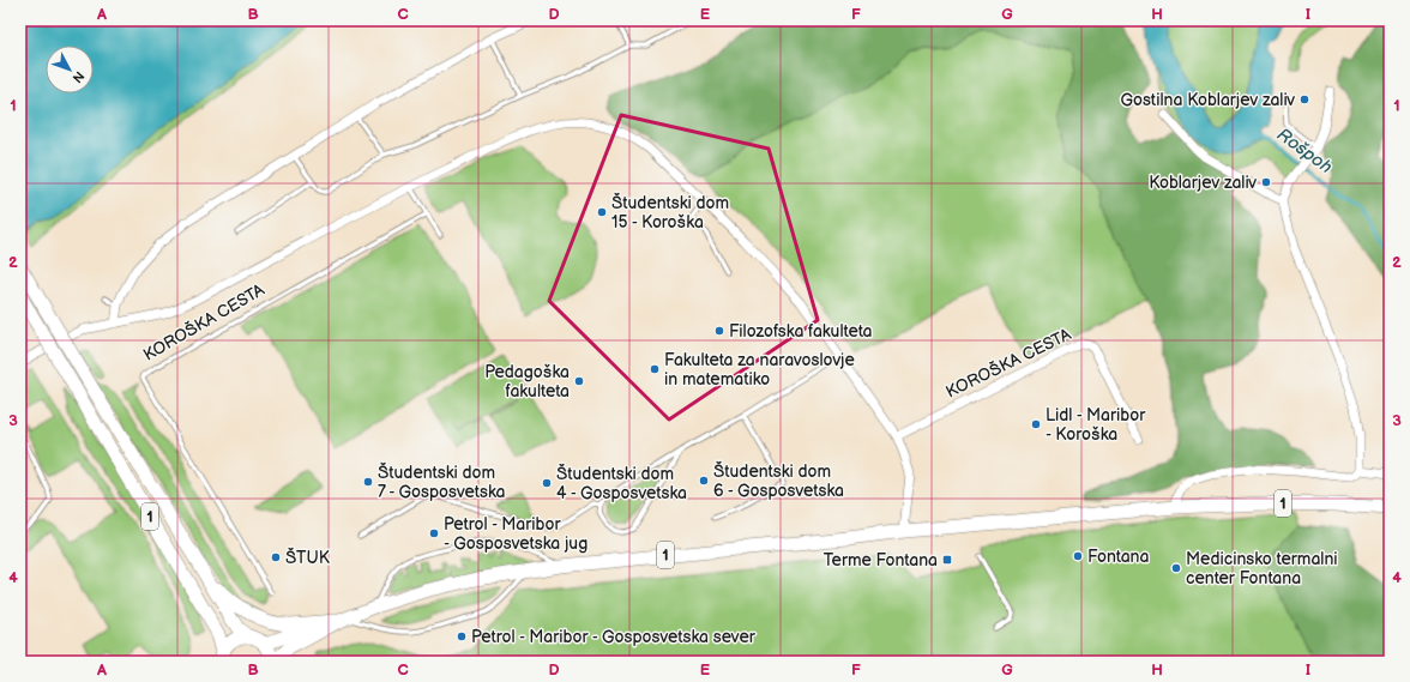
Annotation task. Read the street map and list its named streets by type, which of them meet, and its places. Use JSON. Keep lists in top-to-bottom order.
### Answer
{
  "streets": {
    "main road": ["1"],
    "street": ["KOROŠKA CESTA"]
  },
  "crossings": [
    ["KOROŠKA CESTA", "1"]
  ],
  "water": ["Rošpoh"],
  "places": {
    "other": [
      "Gostilna Koblarjev zaliv",
      "Koblarjev zaliv",
      "Študentski dom 15 - Koroška",
      "Filozofska fakulteta",
      "Fakulteta za naravoslovje in matematiko",
      "Pedagoška fakulteta",
      "Lidl - Maribor - Koroška",
      "Študentski dom 6 - Gosposvetska",
      "Študentski dom 7 - Gosposvetska",
      "Študentski dom 4 - Gosposvetska",
      "Petrol - Maribor - Gosposvetska jug",
      "Fontana",
      "ŠTUK",
      "Medicinsko termalni center Fontana",
      "Petrol - Maribor - Gosposvetska sever"
    ],
    "transit": ["Terme Fontana"]
  },
  "north": "bottom right",
  "grid": {
    "columns": [
      "A",
      "B",
      "C",
      "D",
      "E",
      "F",
      "G",
      "H",
      "I"
    ],
    "rows": [
      "1",
      "2",
      "3",
      "4"
    ]
  }
}
